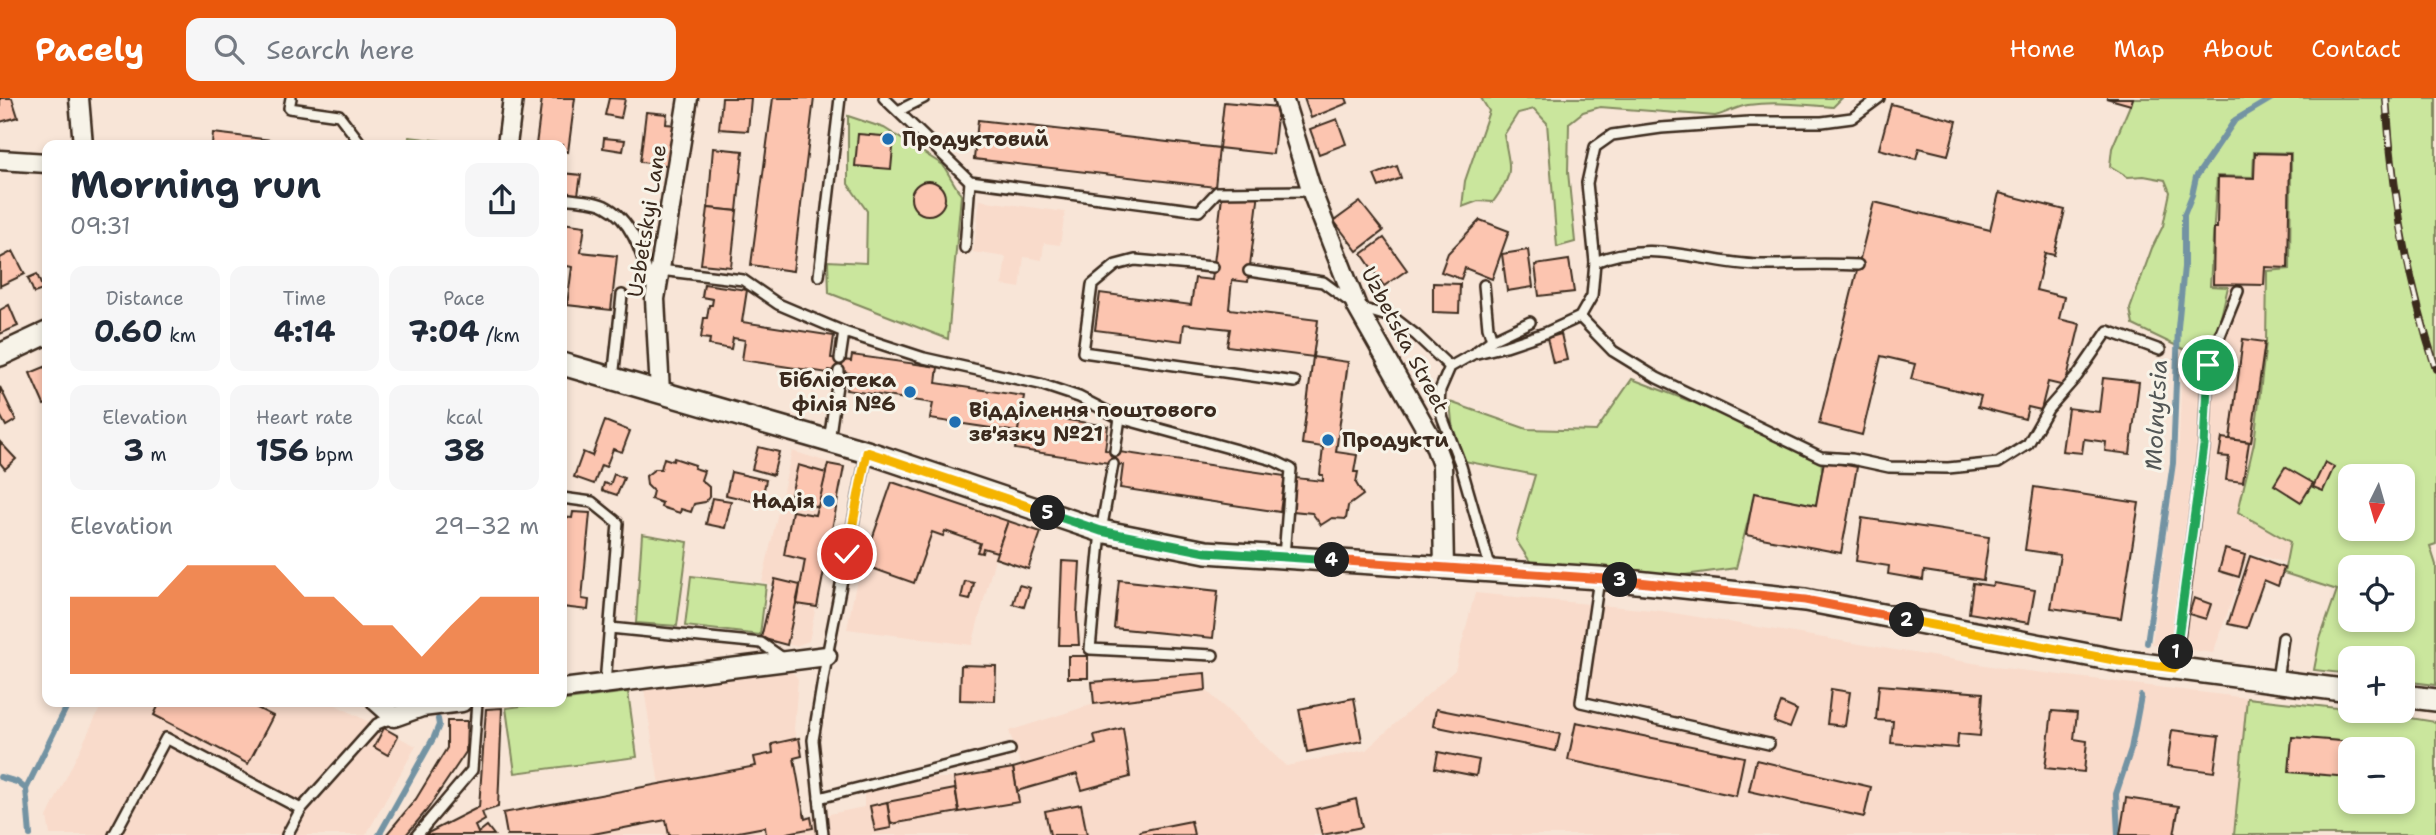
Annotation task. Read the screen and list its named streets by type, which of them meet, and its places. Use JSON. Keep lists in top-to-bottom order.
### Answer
{
  "streets": {
    "street": ["Uzbetskyi Lane", "Uzbetska Street"]
  },
  "water": ["Molnytsia"],
  "places": [
    "Продуктовий",
    "Бібліотека філія №6",
    "Відділення поштового зв'язку №21",
    "Продукти",
    "Надія"
  ],
  "north": "bottom",
  "page": {
    "header": "Pacely",
    "search": "Search here",
    "nav": [
      "Home",
      "Map",
      "About",
      "Contact"
    ],
    "heading": ["Morning run", "09:31"],
    "stats": [
      ["Distance", "0.60 km"],
      ["Time", "4:14"],
      ["Pace", "7:04 /km"],
      ["Elevation", "3 m"],
      ["Heart rate", "156 bpm"],
      ["kcal", "38"]
    ],
    "map_buttons": ["+", "−"],
    "pins": [
      "5",
      "4",
      "3",
      "2",
      "1"
    ],
    "chart": ["Elevation", "29–32 m"]
  }
}
